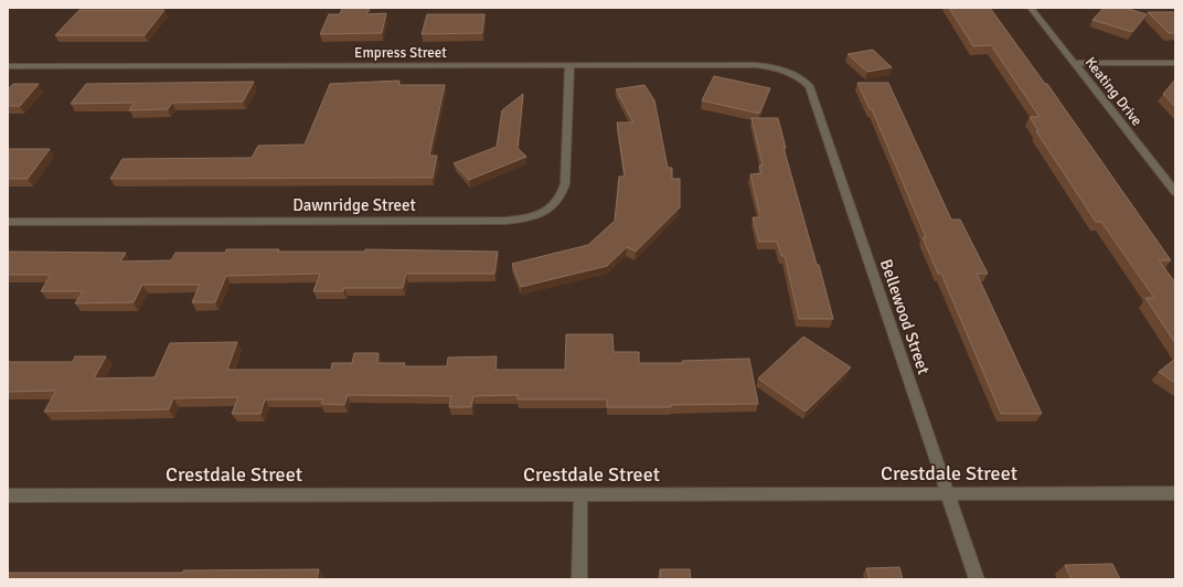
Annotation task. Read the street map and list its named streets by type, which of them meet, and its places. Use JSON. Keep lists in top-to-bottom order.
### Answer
{
  "streets": {
    "street": [
      "Empress Street",
      "Keating Drive",
      "Dawnridge Street",
      "Bellewood Street",
      "Crestdale Street"
    ]
  },
  "crossings": [
    ["Empress Street", "Dawnridge Street"],
    ["Empress Street", "Bellewood Street"],
    ["Bellewood Street", "Crestdale Street"]
  ]
}
